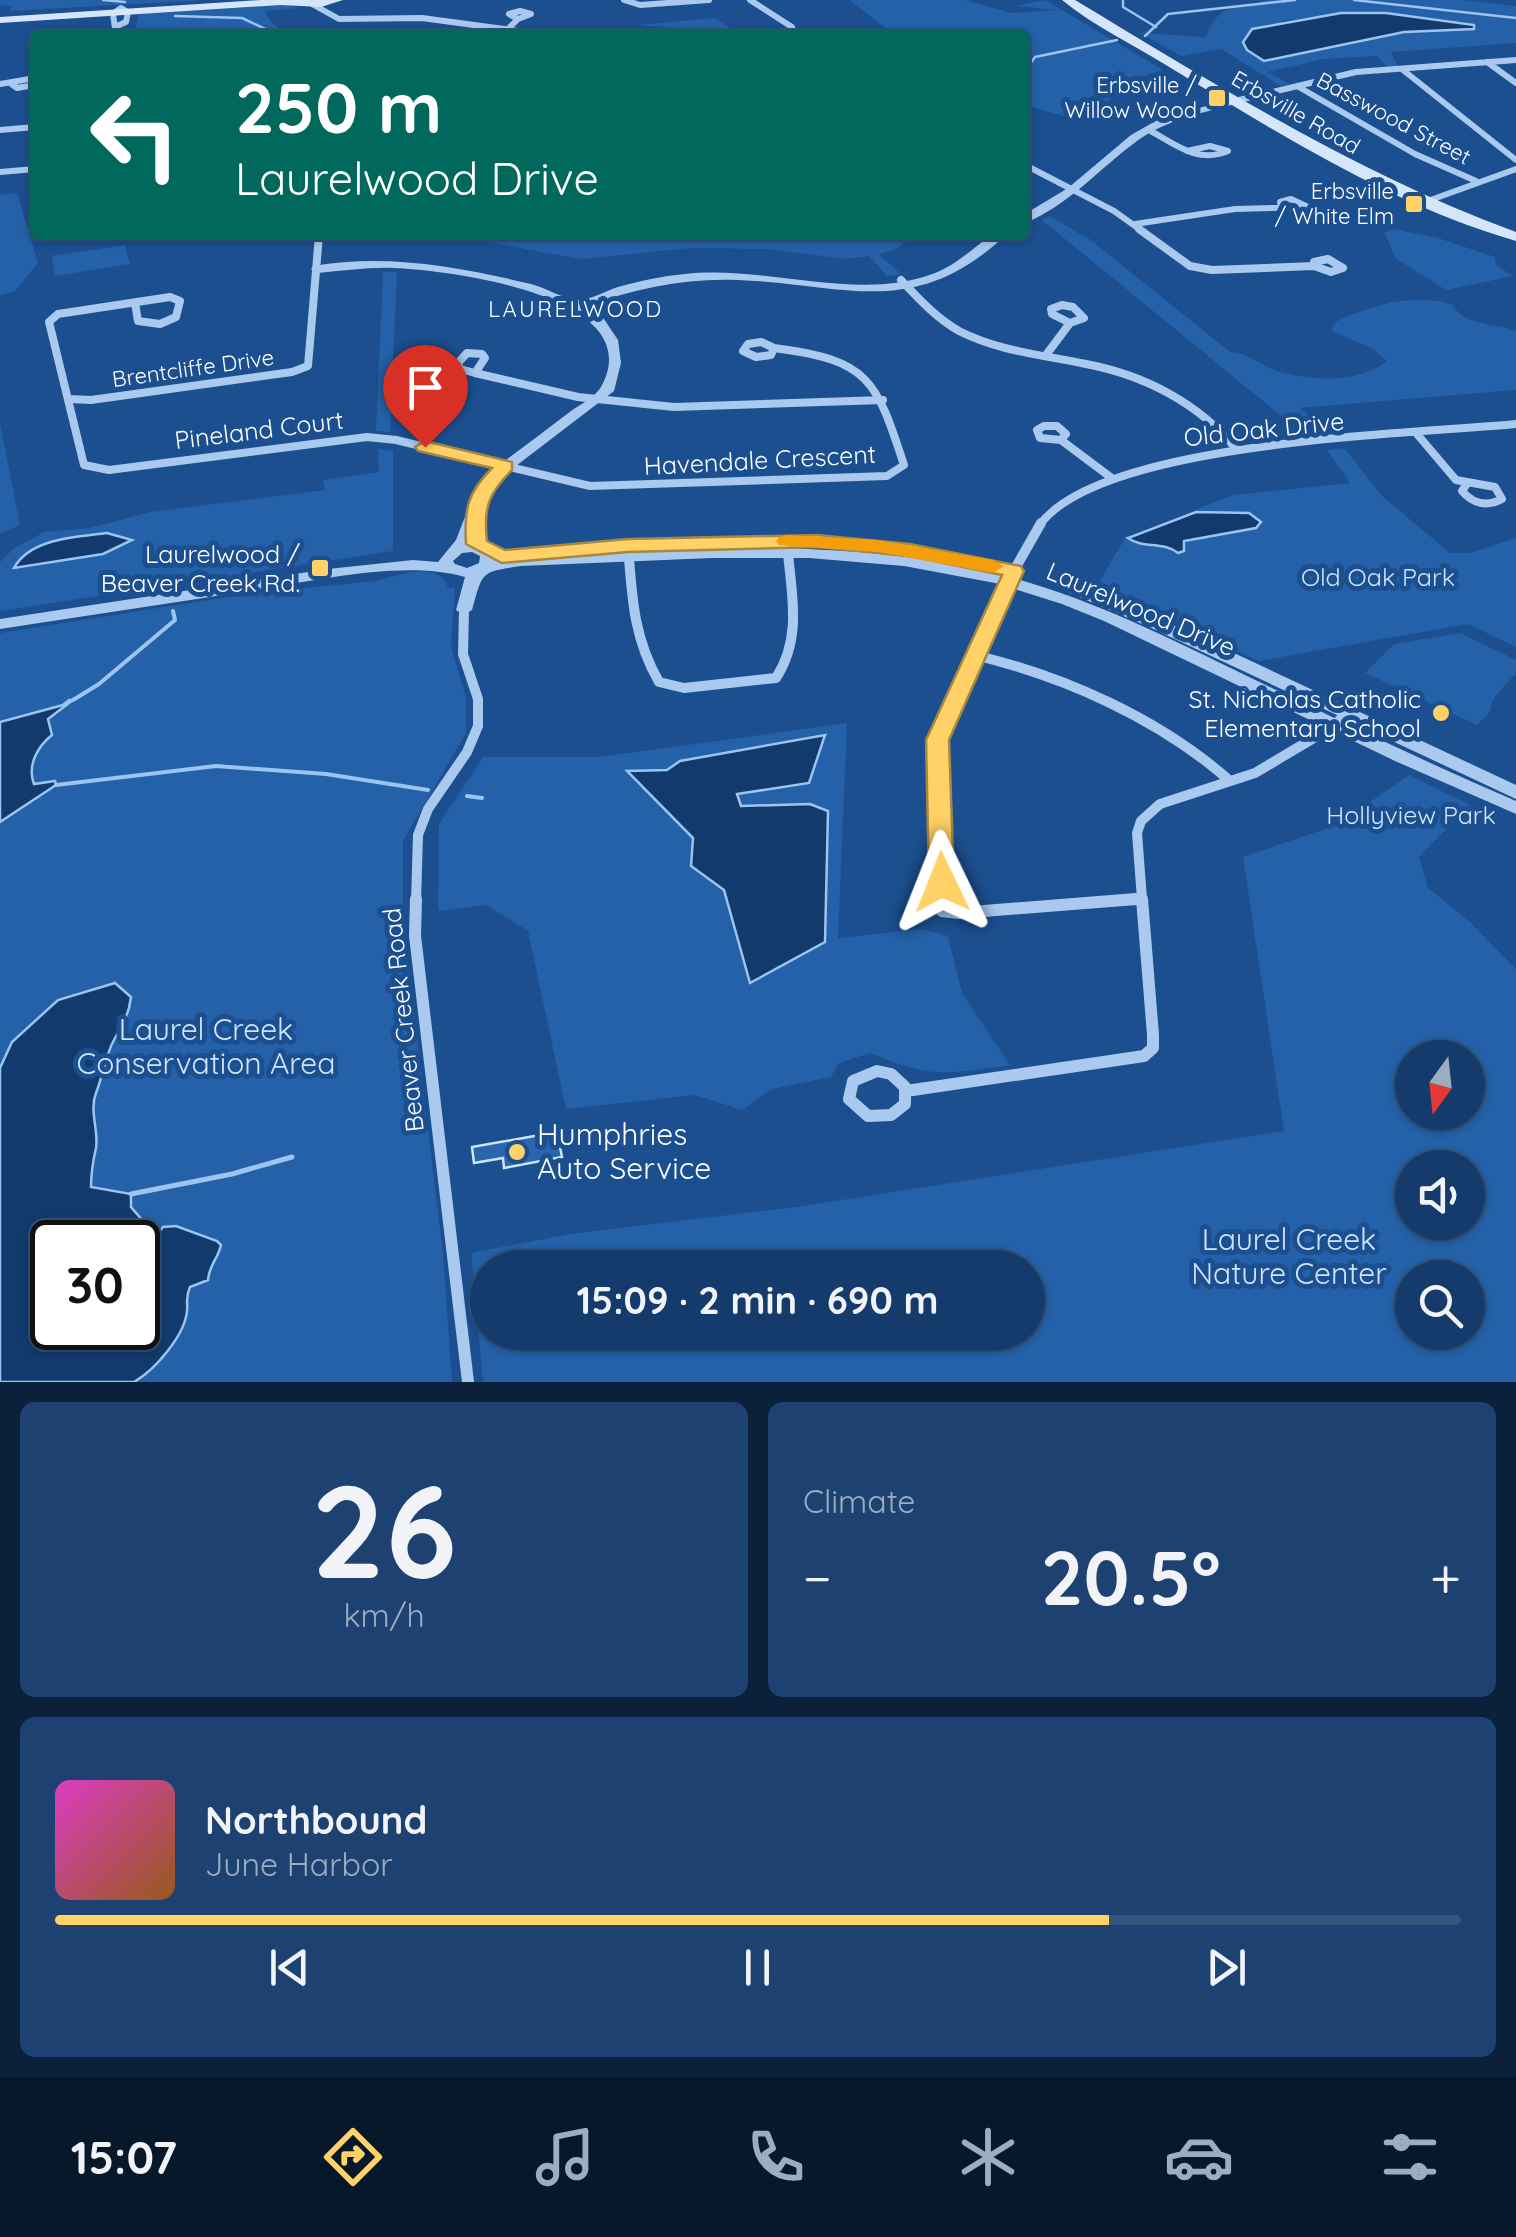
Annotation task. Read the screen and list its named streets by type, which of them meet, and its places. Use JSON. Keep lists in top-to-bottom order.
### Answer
{
  "streets": {
    "main road": ["Erbsville Road"],
    "street": [
      "Basswood Street",
      "Brentcliffe Drive",
      "Old Oak Drive",
      "Pineland Court",
      "Havendale Crescent",
      "Laurelwood Drive",
      "Beaver Creek Road"
    ]
  },
  "crossings": [
    ["Brentcliffe Drive", "Pineland Court"],
    ["Old Oak Drive", "Laurelwood Drive"],
    ["Pineland Court", "Havendale Crescent"],
    ["Laurelwood Drive", "Beaver Creek Road"]
  ],
  "districts": ["LAURELWOOD"],
  "parks": [
    "Old Oak Park",
    "Hollyview Park",
    "Laurel Creek Conservation Area",
    "Laurel Creek Nature Center"
  ],
  "places": {
    "transit": ["Erbsville / Willow Wood", "Erbsville / White Elm", "Laurelwood / Beaver Creek Rd."],
    "other": ["St. Nicholas Catholic Elementary School", "Humphries Auto Service"]
  },
  "north": "bottom",
  "page": {
    "turn": ["250 m", "Laurelwood Drive"],
    "limit": "30",
    "trip": "15:09 · 2 min · 690 m",
    "tile": [
      ["26", "km/h"],
      "Climate"
    ],
    "heat": ["−", "20.5°", "+"],
    "song": ["Northbound", "June Harbor"],
    "tabs": "15:07"
  }
}
